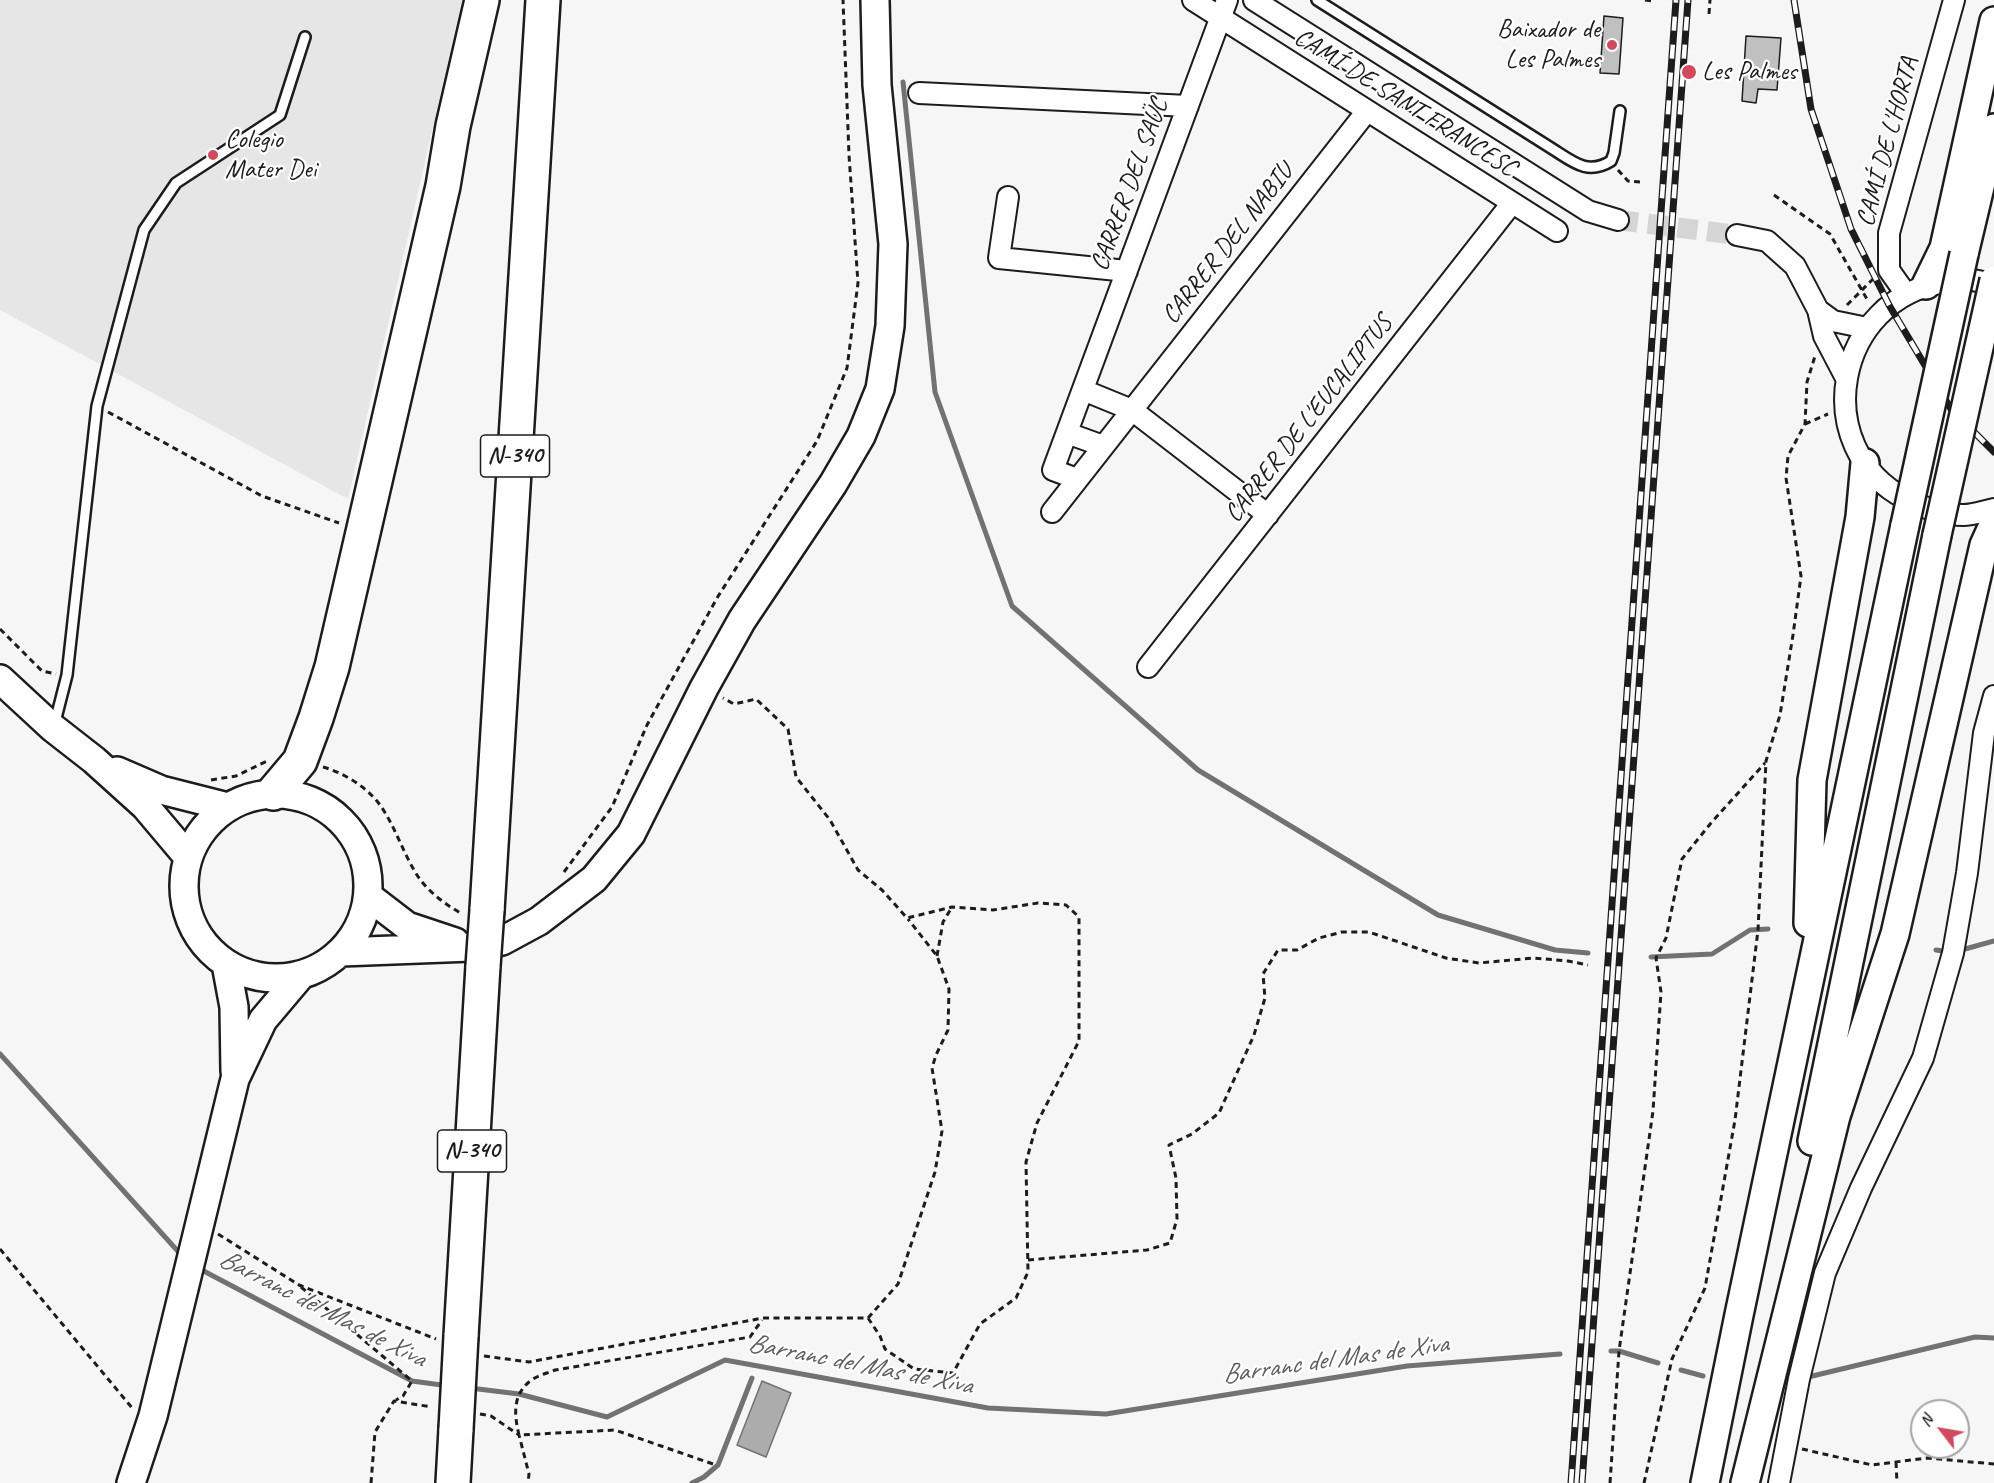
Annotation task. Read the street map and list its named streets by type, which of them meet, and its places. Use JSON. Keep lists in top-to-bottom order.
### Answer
{
  "streets": {
    "highway": ["N-340"],
    "street": [
      "CAMÍ DE SANT FRANCESC",
      "CAMÍ DE L'HORTA",
      "CARRER DEL SAÜC",
      "CARRER DEL NABIU",
      "CARRER DE L'EUCALIPTUS"
    ]
  },
  "crossings": [
    ["CAMÍ DE SANT FRANCESC", "CARRER DEL SAÜC"],
    ["CAMÍ DE SANT FRANCESC", "CARRER DEL NABIU"],
    ["CAMÍ DE SANT FRANCESC", "CARRER DE L'EUCALIPTUS"],
    ["CARRER DEL SAÜC", "CARRER DEL NABIU"]
  ],
  "water": ["Barranc del Mas de Xiva"],
  "places": ["Baixador de Les Palmes", "Les Palmes", "Colegio Mater Dei"],
  "north": "top left"
}
